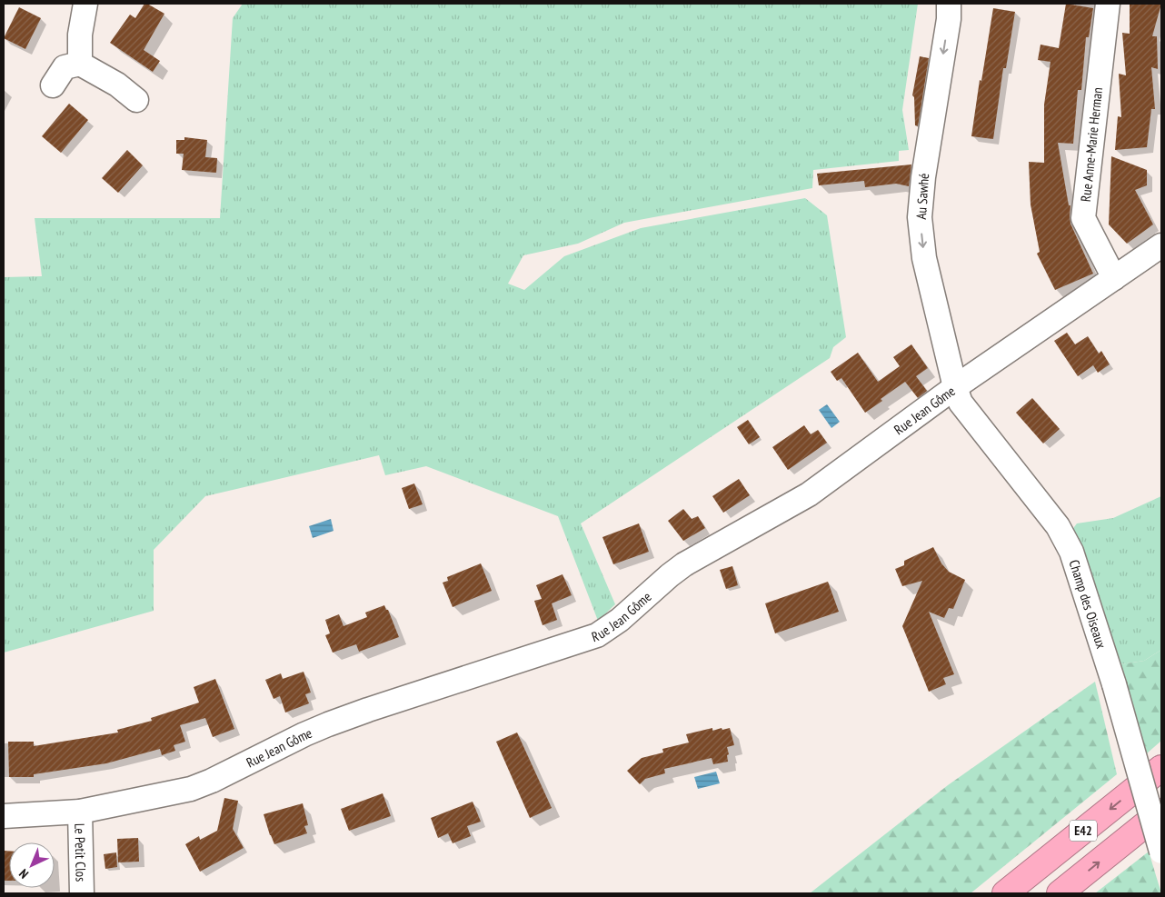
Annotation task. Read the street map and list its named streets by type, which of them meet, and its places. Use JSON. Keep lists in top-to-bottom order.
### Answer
{
  "streets": {
    "highway": ["E42"],
    "street": [
      "Rue Anne-Marie Herman",
      "Au Sawhé",
      "Rue Jean Gôme",
      "Champ des Oiseaux",
      "Le Petit Clos"
    ]
  },
  "crossings": [
    ["Rue Anne-Marie Herman", "Rue Jean Gôme"],
    ["Au Sawhé", "Rue Jean Gôme"],
    ["Au Sawhé", "Champ des Oiseaux"],
    ["Rue Jean Gôme", "Champ des Oiseaux"],
    ["Rue Jean Gôme", "Le Petit Clos"]
  ],
  "one_way": ["Au Sawhé"],
  "north": "bottom left"
}
